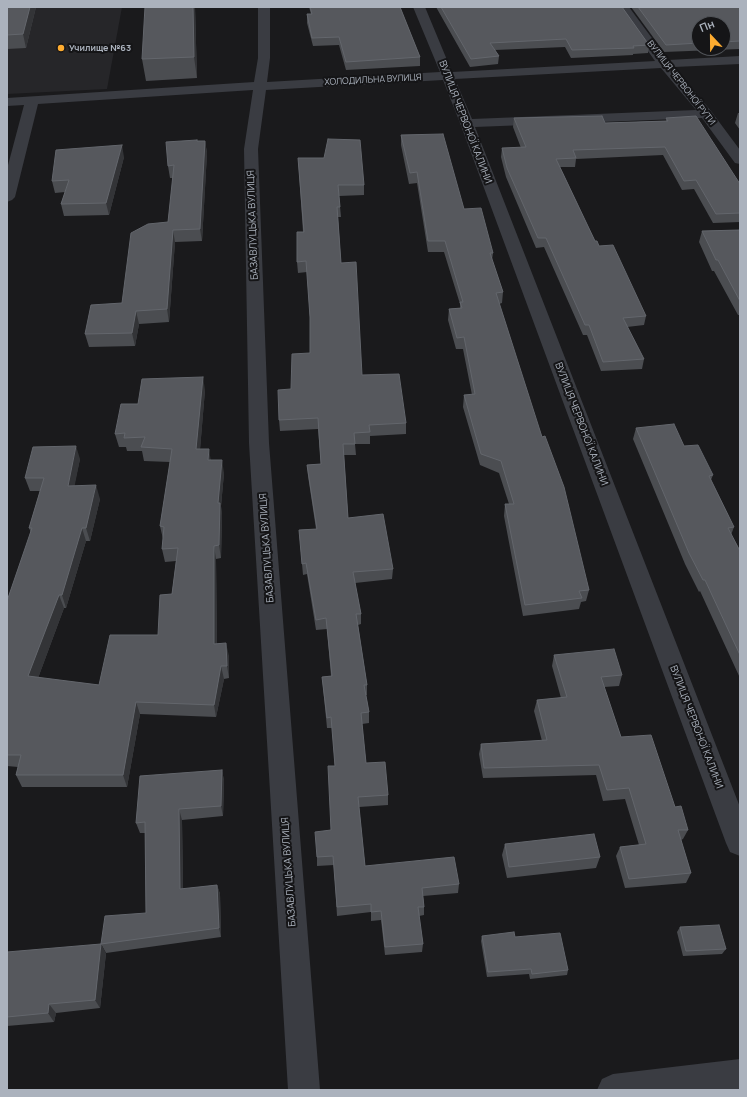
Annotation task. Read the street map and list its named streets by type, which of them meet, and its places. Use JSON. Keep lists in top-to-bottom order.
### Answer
{
  "streets": {
    "street": [
      "ХОЛОДИЛЬНА ВУЛИЦЯ",
      "ВУЛИЦЯ ЧЕРВОНОЇ РУТИ",
      "ВУЛИЦЯ ЧЕРВОНОЇ КАЛИНИ",
      "БАЗАВЛУЦЬКА ВУЛИЦЯ"
    ]
  },
  "crossings": [
    ["ХОЛОДИЛЬНА ВУЛИЦЯ", "ВУЛИЦЯ ЧЕРВОНОЇ РУТИ"],
    ["ХОЛОДИЛЬНА ВУЛИЦЯ", "ВУЛИЦЯ ЧЕРВОНОЇ КАЛИНИ"],
    ["ХОЛОДИЛЬНА ВУЛИЦЯ", "БАЗАВЛУЦЬКА ВУЛИЦЯ"]
  ],
  "places": ["Училище №63"],
  "north": "top"
}
